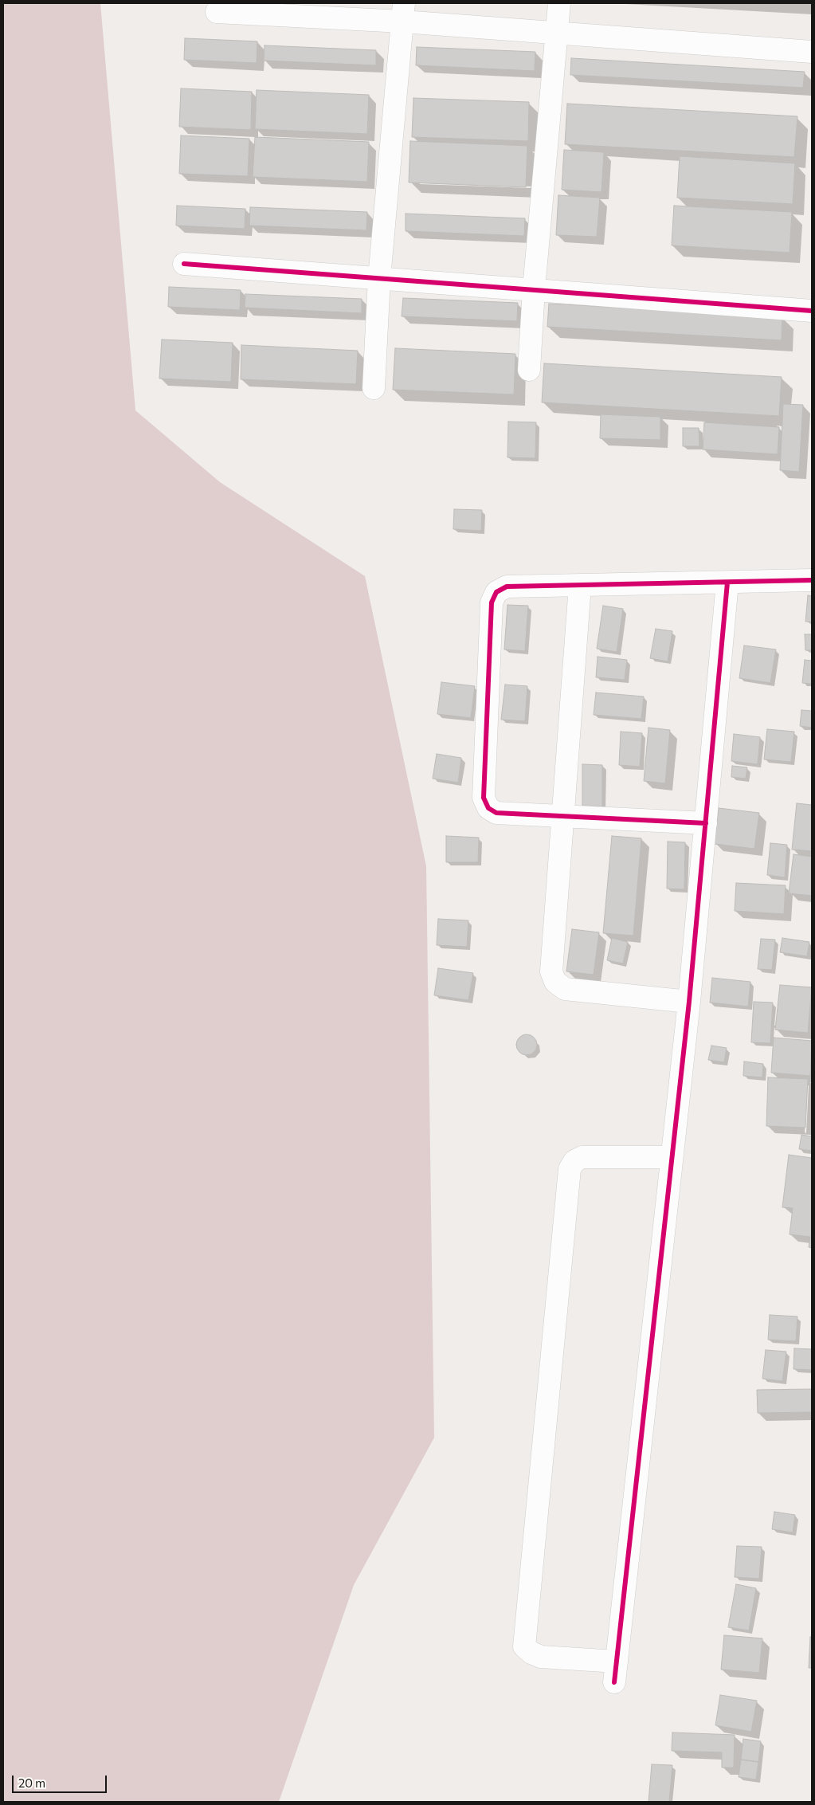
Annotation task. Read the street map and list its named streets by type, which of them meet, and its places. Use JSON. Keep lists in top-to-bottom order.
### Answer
{
  "scale_bar": "20 m"
}
